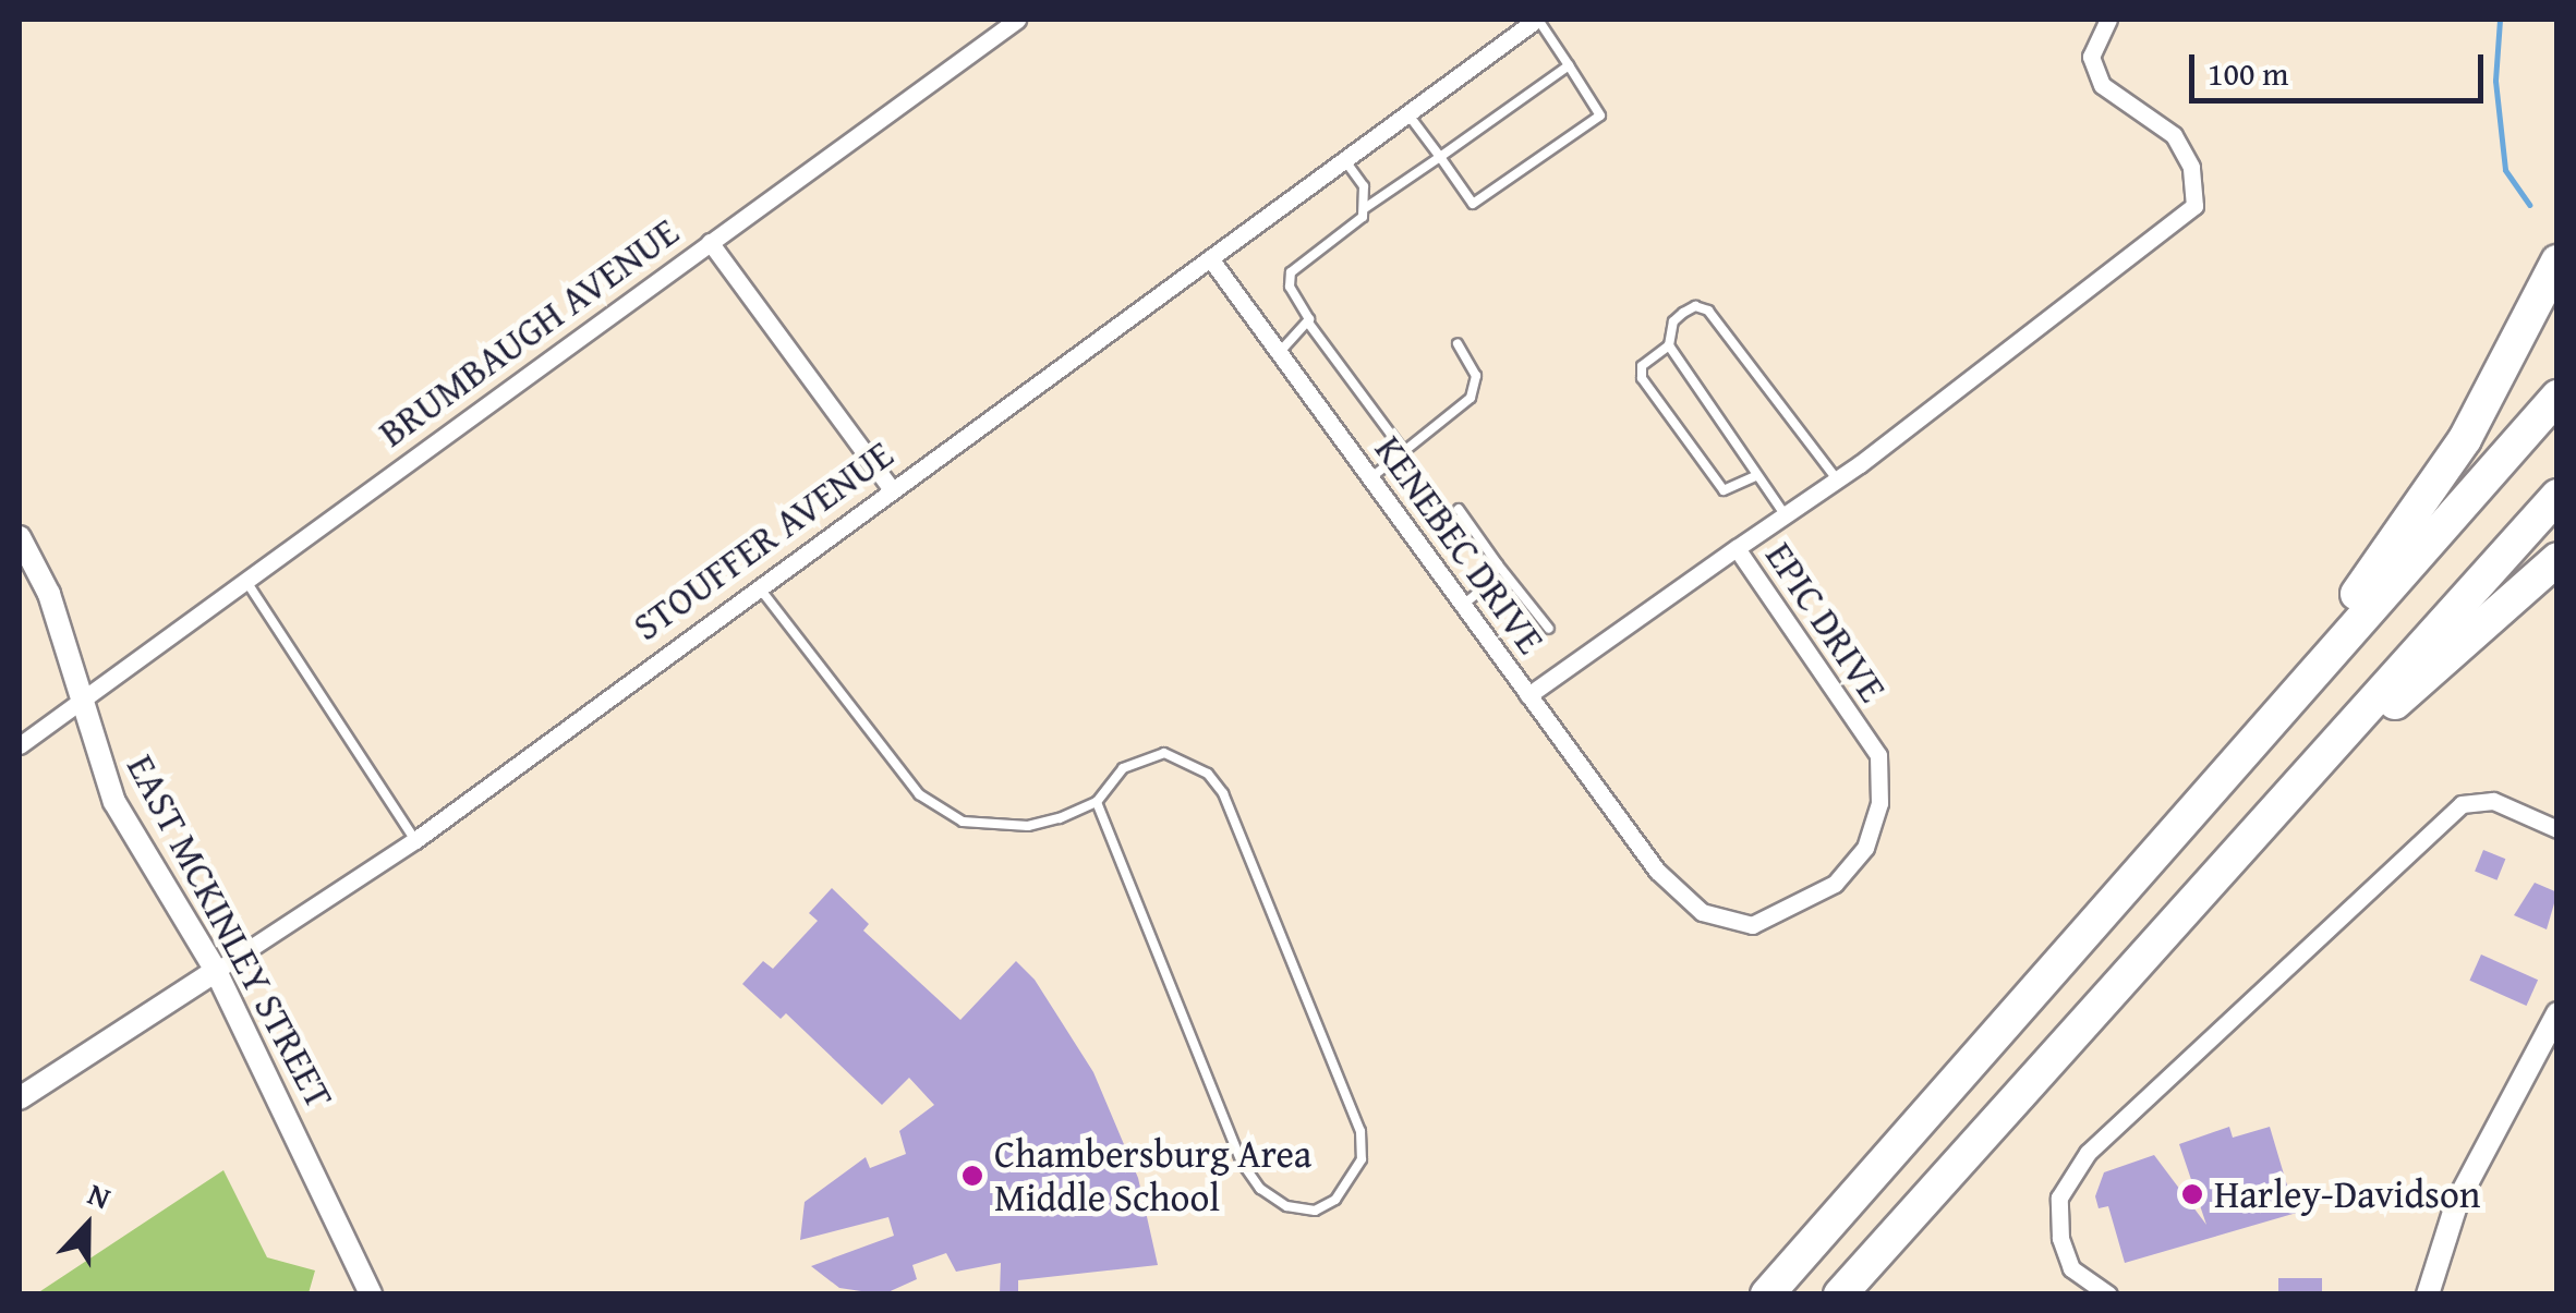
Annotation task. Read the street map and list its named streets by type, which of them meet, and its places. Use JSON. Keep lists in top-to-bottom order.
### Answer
{
  "streets": {
    "street": [
      "BRUMBAUGH AVENUE",
      "STOUFFER AVENUE",
      "KENEBEC DRIVE",
      "EPIC DRIVE",
      "EAST MCKINLEY STREET"
    ]
  },
  "crossings": [
    ["BRUMBAUGH AVENUE", "EAST MCKINLEY STREET"],
    ["STOUFFER AVENUE", "KENEBEC DRIVE"],
    ["STOUFFER AVENUE", "EAST MCKINLEY STREET"],
    ["KENEBEC DRIVE", "EPIC DRIVE"]
  ],
  "places": ["Chambersburg Area Middle School", "Harley-Davidson"],
  "scale_bar": "100 m",
  "north": "top"
}
